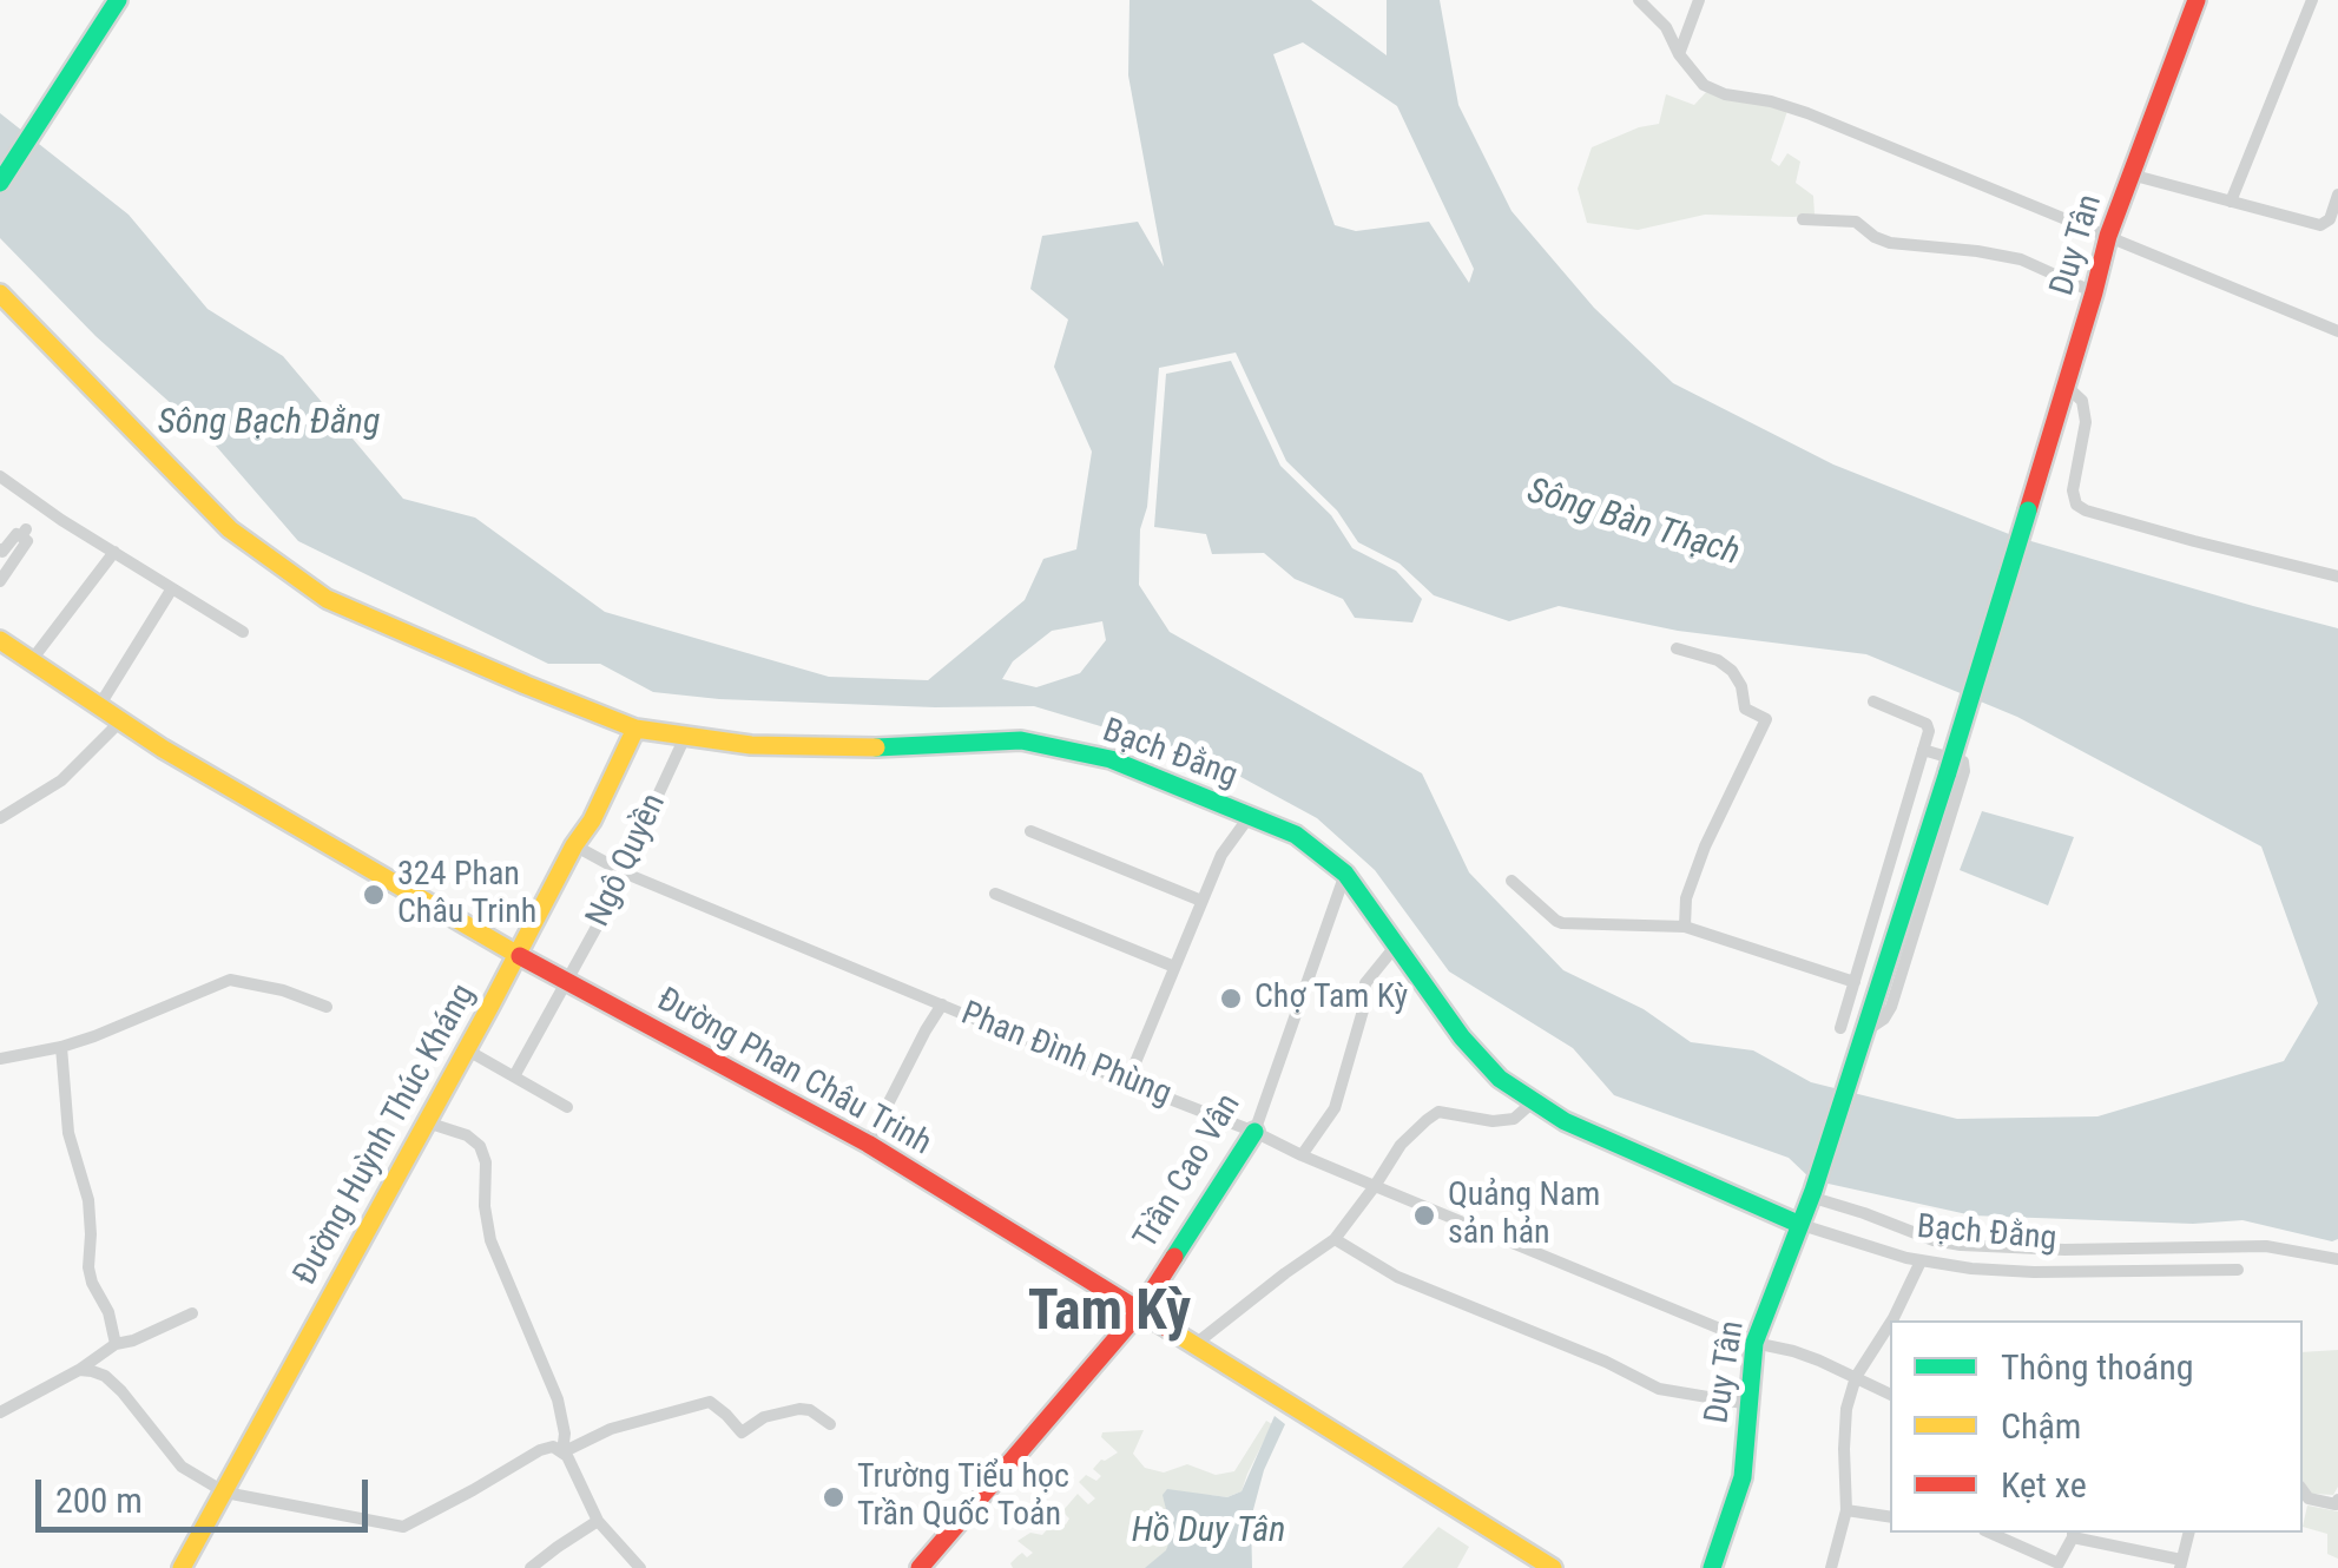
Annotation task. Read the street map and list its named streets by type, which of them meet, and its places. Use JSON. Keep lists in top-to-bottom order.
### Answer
{
  "streets": {
    "street": [
      "Duy Tân",
      "Bạch Đằng",
      "Ngô Quyền",
      "Phan Đình Phùng",
      "Đường Phan Châu Trinh",
      "Đường Huỳnh Thúc Kháng",
      "Trần Cao Vân"
    ]
  },
  "crossings": [
    ["Duy Tân", "Bạch Đằng"],
    ["Duy Tân", "Phan Đình Phùng"],
    ["Bạch Đằng", "Ngô Quyền"],
    ["Bạch Đằng", "Đường Huỳnh Thúc Kháng"],
    ["Bạch Đằng", "Trần Cao Vân"],
    ["Ngô Quyền", "Phan Đình Phùng"],
    ["Ngô Quyền", "Đường Phan Châu Trinh"],
    ["Phan Đình Phùng", "Đường Huỳnh Thúc Kháng"],
    ["Phan Đình Phùng", "Trần Cao Vân"],
    ["Đường Phan Châu Trinh", "Đường Huỳnh Thúc Kháng"],
    ["Đường Phan Châu Trinh", "Trần Cao Vân"]
  ],
  "districts": ["Tam Kỳ"],
  "water": ["Sông Bạch Đằng", "Sông Bàn Thạch", "Hồ Duy Tân"],
  "places": [
    "324 Phan Châu Trinh",
    "Chợ Tam Kỳ",
    "Quảng Nam sản hản",
    "Trường Tiểu học Trần Quốc Toản"
  ],
  "legend": ["Thông thoáng", "Chậm", "Kẹt xe"],
  "scale_bar": "200 m"
}
